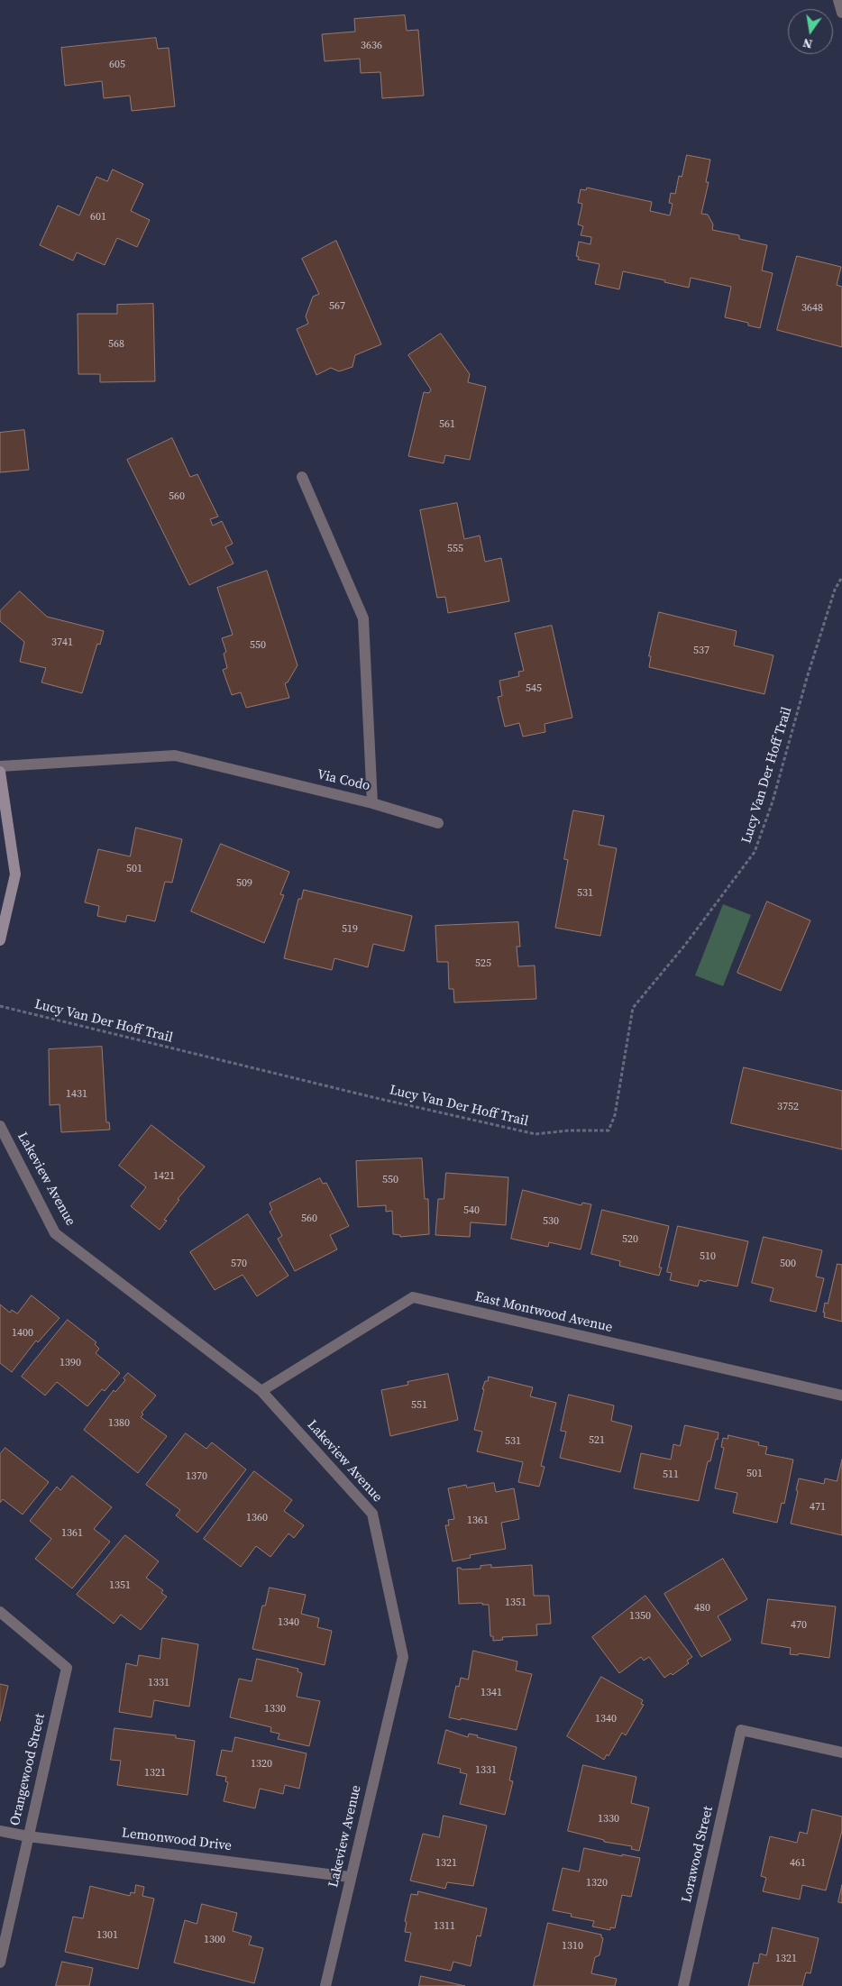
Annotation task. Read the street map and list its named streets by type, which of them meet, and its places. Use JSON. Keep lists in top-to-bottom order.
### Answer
{
  "streets": {
    "street": [
      "Via Codo",
      "Lakeview Avenue",
      "East Montwood Avenue",
      "Orangewood Street",
      "Lemonwood Drive",
      "Lorawood Street"
    ],
    "path": ["Lucy Van Der Hoff Trail"]
  },
  "crossings": [
    ["Lakeview Avenue", "East Montwood Avenue"],
    ["Lakeview Avenue", "Lemonwood Drive"],
    ["Orangewood Street", "Lemonwood Drive"]
  ],
  "house_numbers": [
    "3636",
    "605",
    "601",
    "567",
    "3648",
    "568",
    "561",
    "560",
    "555",
    "3741",
    "550",
    "537",
    "545",
    "501",
    "509",
    "531",
    "519",
    "525",
    "1431",
    "3752",
    "1421",
    "550",
    "540",
    "560",
    "530",
    "520",
    "510",
    "570",
    "500",
    "1400",
    "1390",
    "551",
    "1380",
    "521",
    "531",
    "501",
    "511",
    "1370",
    "471",
    "1360",
    "1361",
    "1361",
    "1351",
    "1351",
    "480",
    "1350",
    "1340",
    "470",
    "1331",
    "1341",
    "1330",
    "1340",
    "1320",
    "1331",
    "1321",
    "1330",
    "1321",
    "461",
    "1320",
    "1311",
    "1301",
    "1300",
    "1310",
    "1321"
  ],
  "north": "bottom"
}
